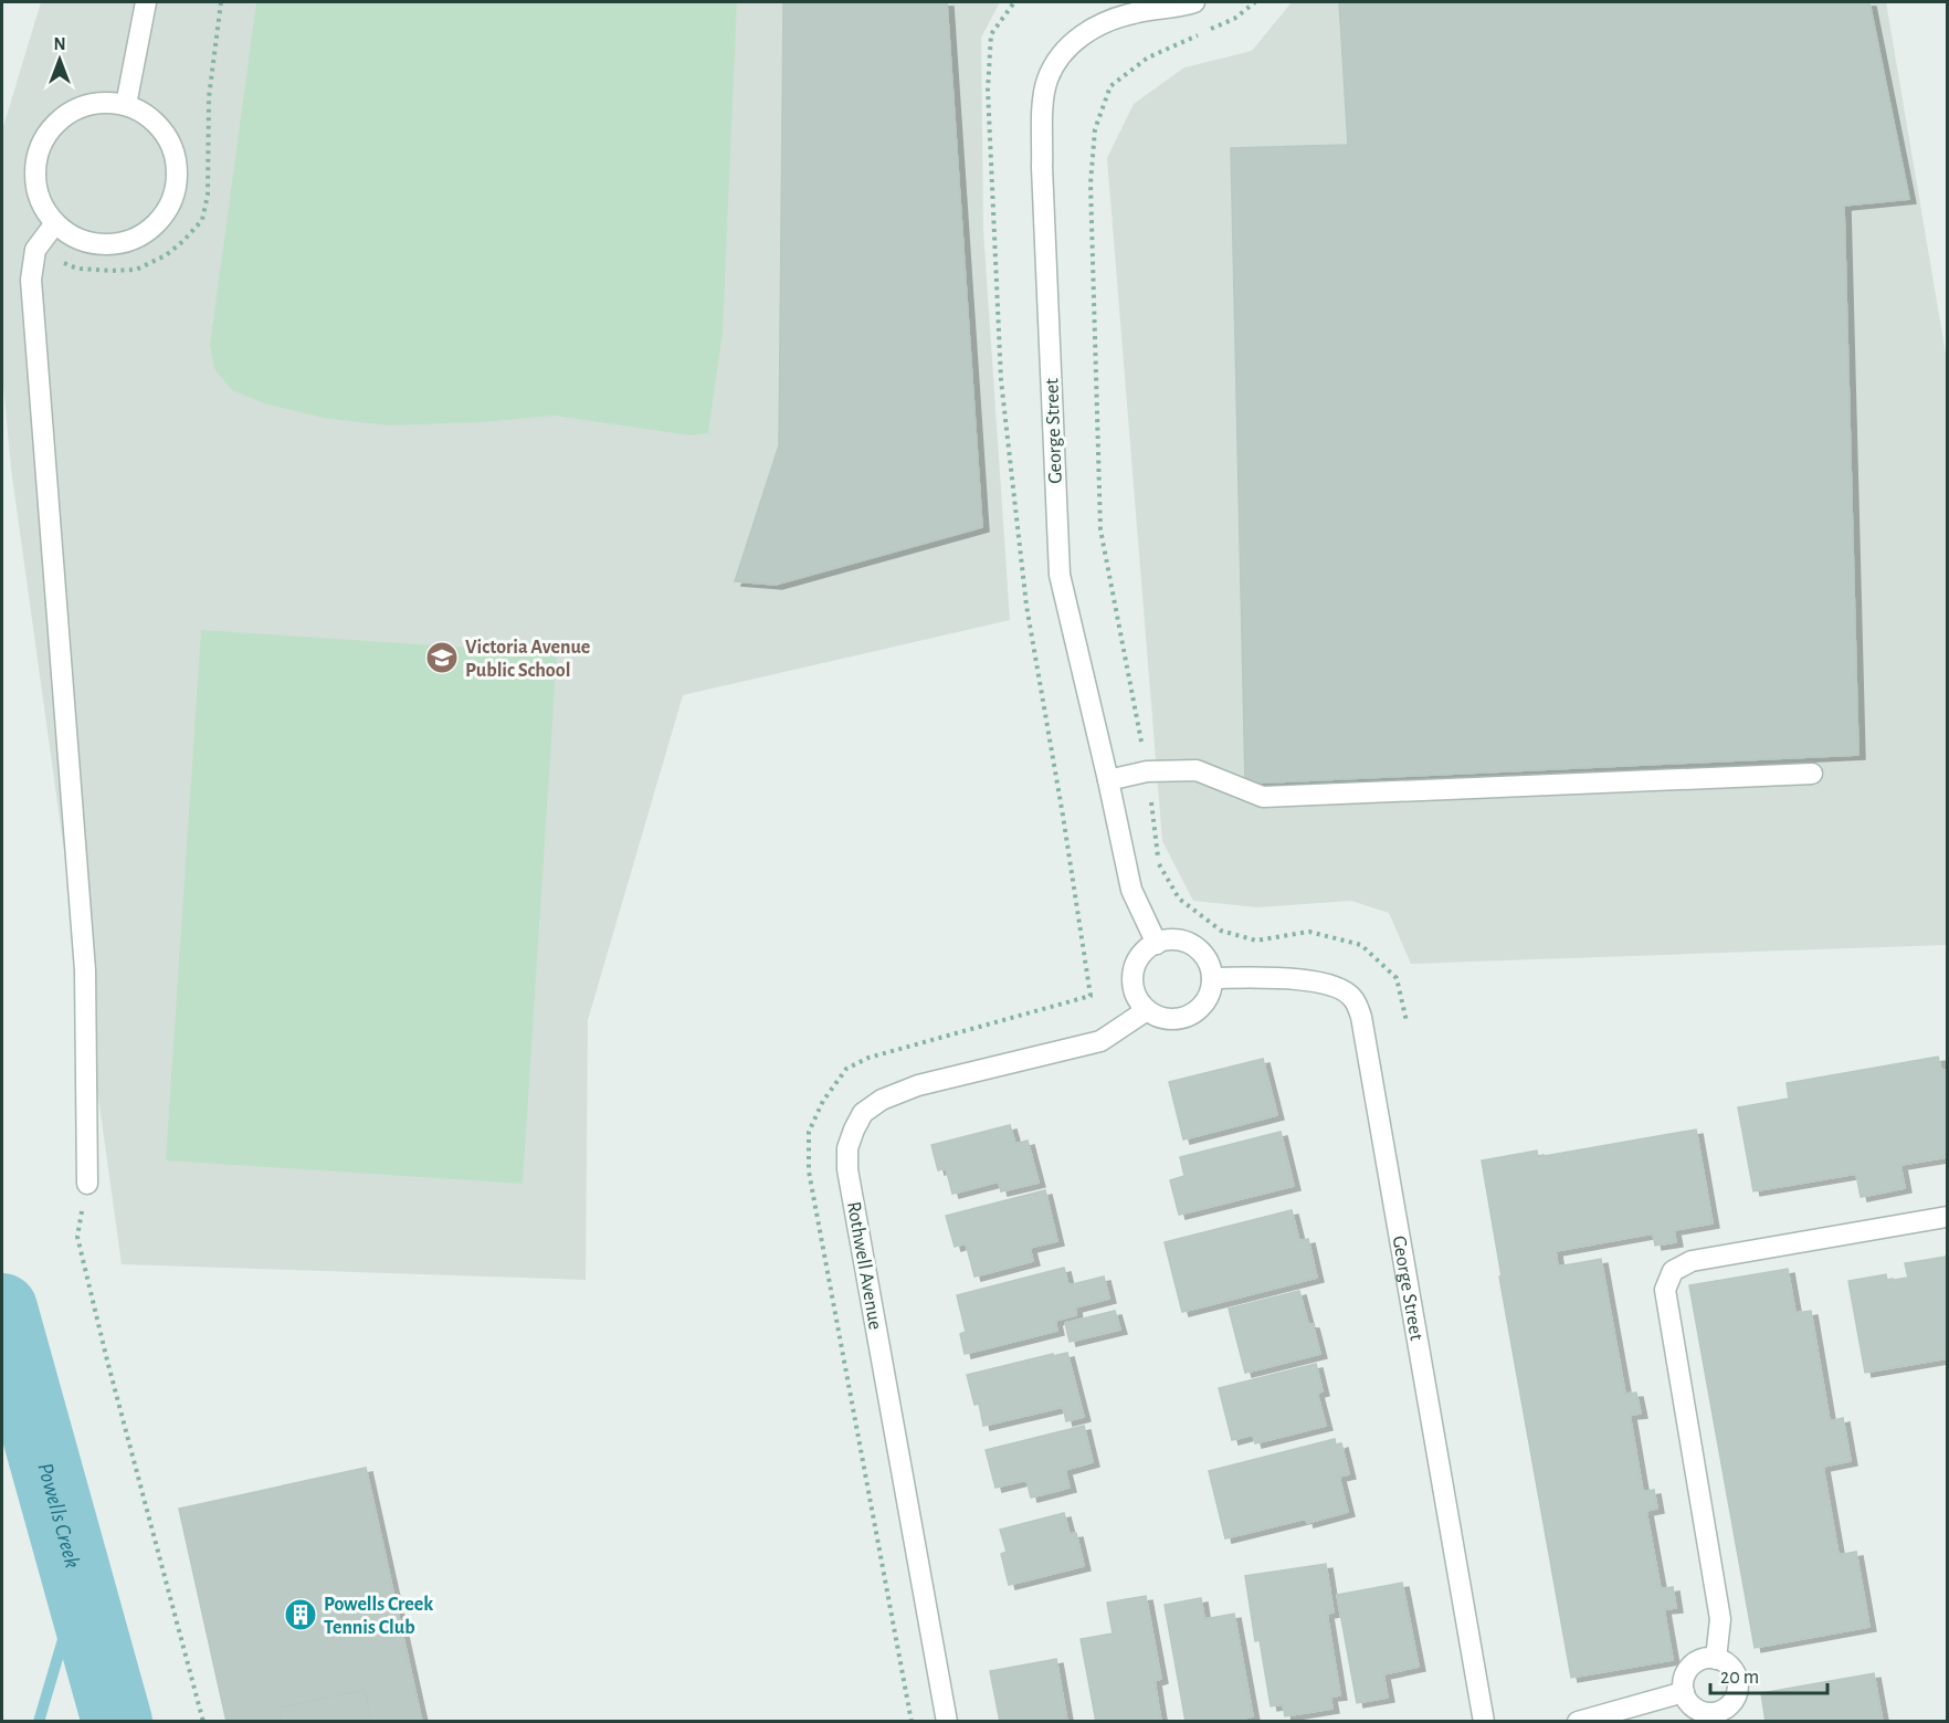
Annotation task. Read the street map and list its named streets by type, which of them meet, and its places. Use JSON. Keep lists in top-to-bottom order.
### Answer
{
  "streets": {
    "street": ["George Street", "Rothwell Avenue"]
  },
  "crossings": [
    ["George Street", "Rothwell Avenue"]
  ],
  "water": ["Powells Creek"],
  "places": {
    "school or university": ["Victoria Avenue Public School"],
    "building": ["Powells Creek Tennis Club"]
  },
  "scale_bar": "20 m",
  "north": "top"
}
